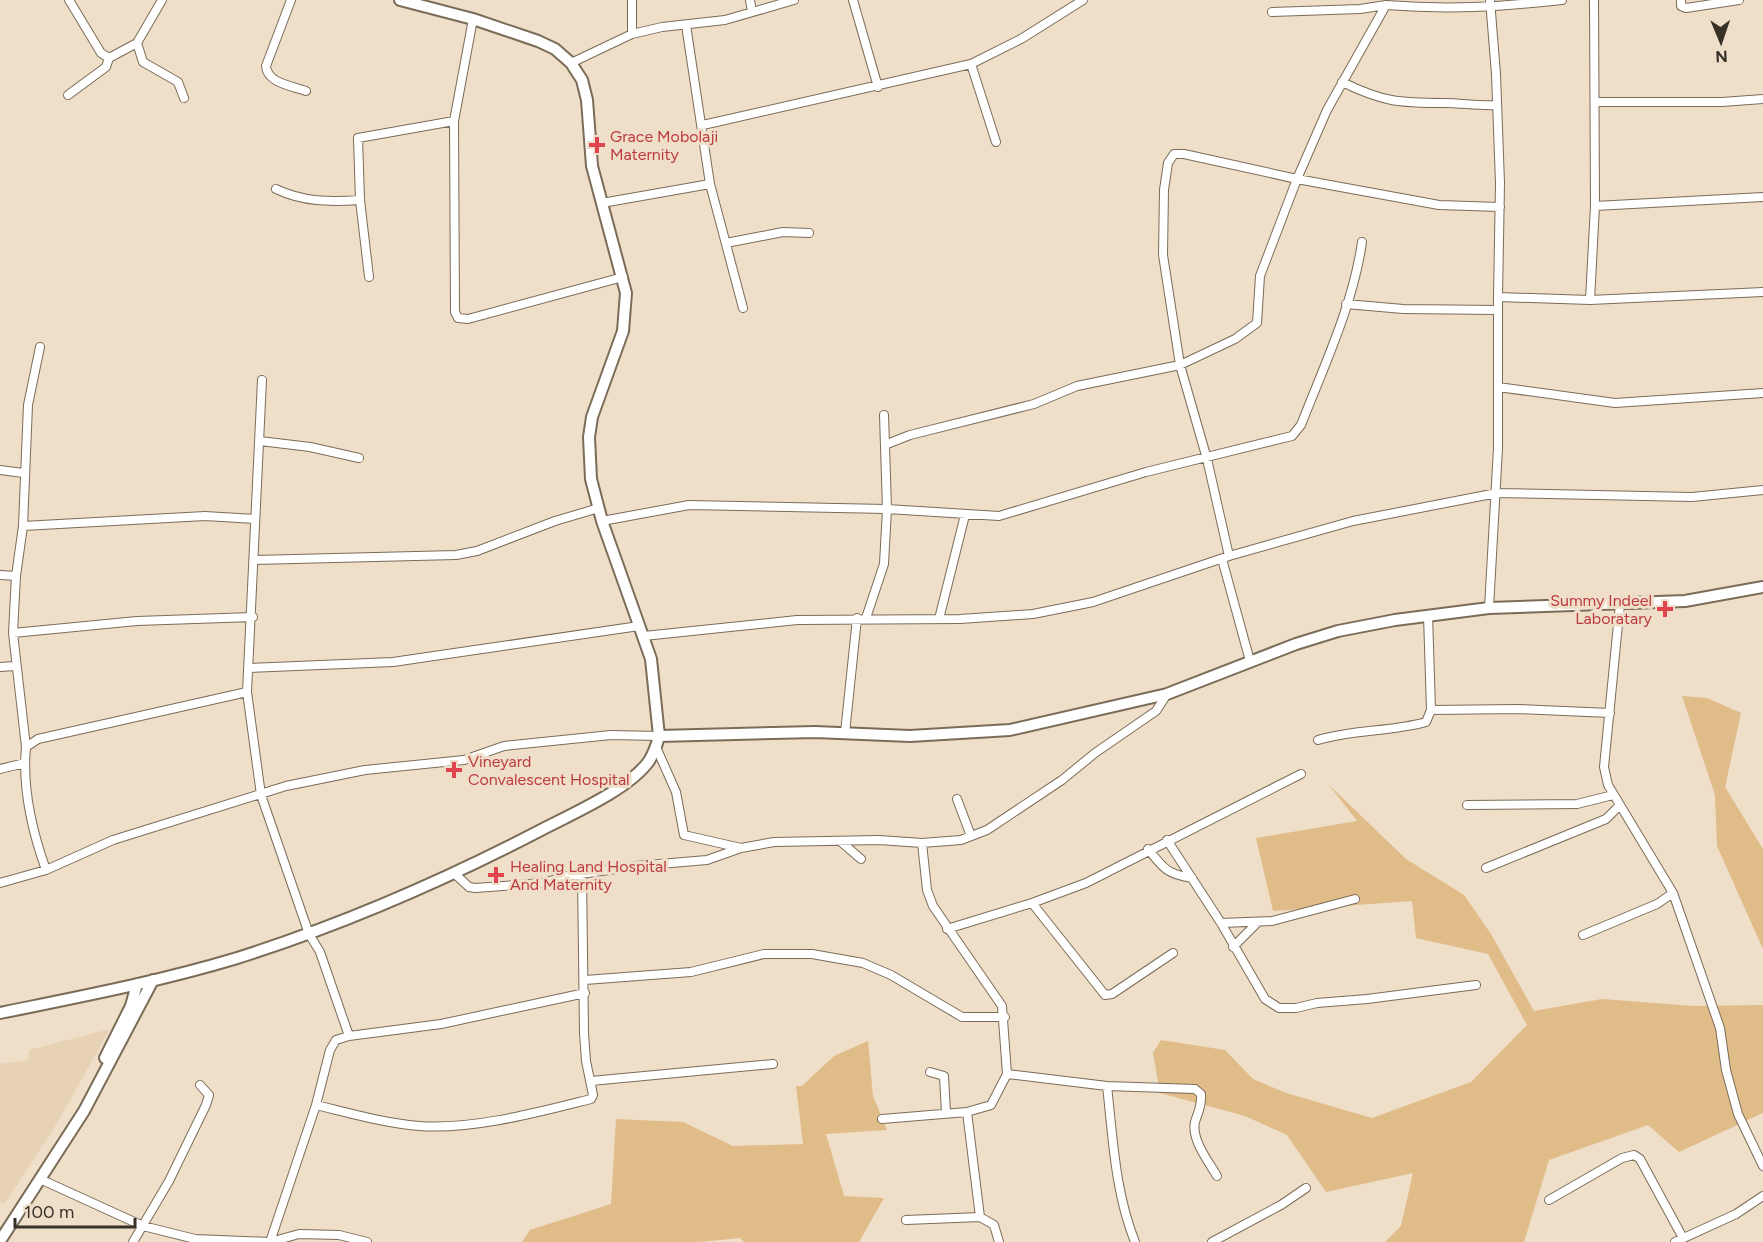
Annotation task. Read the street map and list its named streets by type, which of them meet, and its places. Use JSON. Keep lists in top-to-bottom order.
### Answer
{
  "places": {
    "health": [
      "Grace Mobolaji Maternity",
      "Summy Indeel Laboratary",
      "Vineyard Convalescent Hospital",
      "Healing Land Hospital And Maternity"
    ]
  },
  "scale_bar": "100 m",
  "north": "bottom"
}
